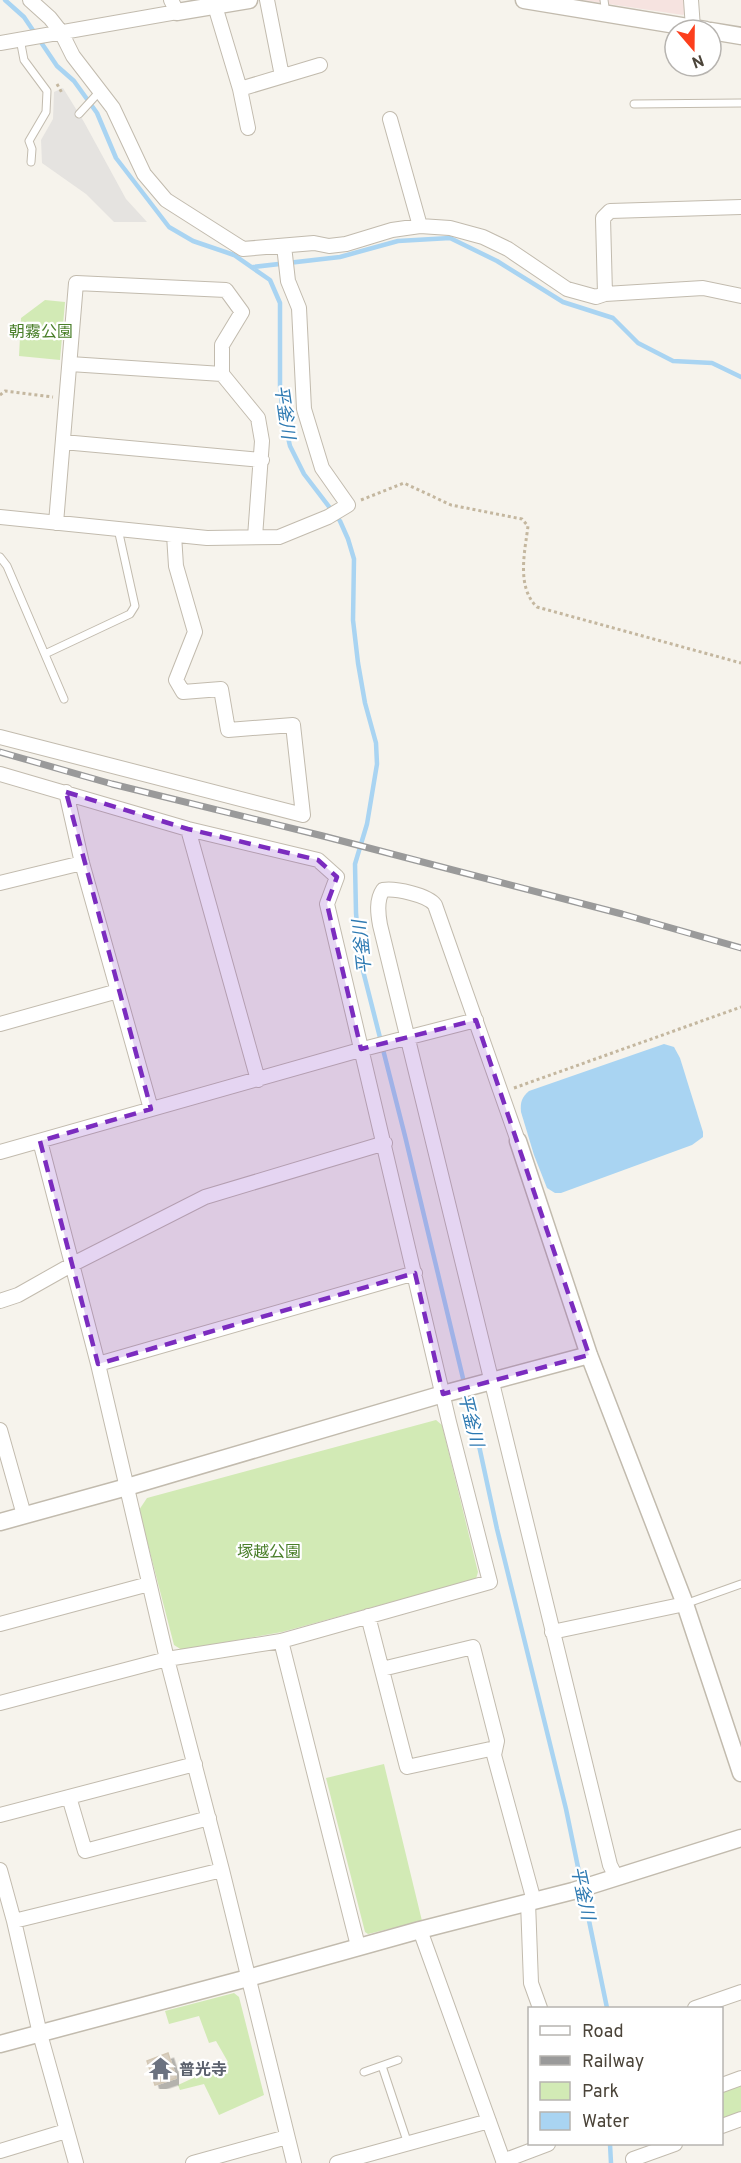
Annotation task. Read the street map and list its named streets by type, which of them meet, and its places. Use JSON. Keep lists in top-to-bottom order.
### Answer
{
  "water": ["平釜川"],
  "parks": ["朝霧公園", "塚越公園"],
  "places": {
    "temple": ["普光寺"]
  },
  "legend": [
    "Road",
    "Railway",
    "Park",
    "Water"
  ],
  "north": "bottom"
}
